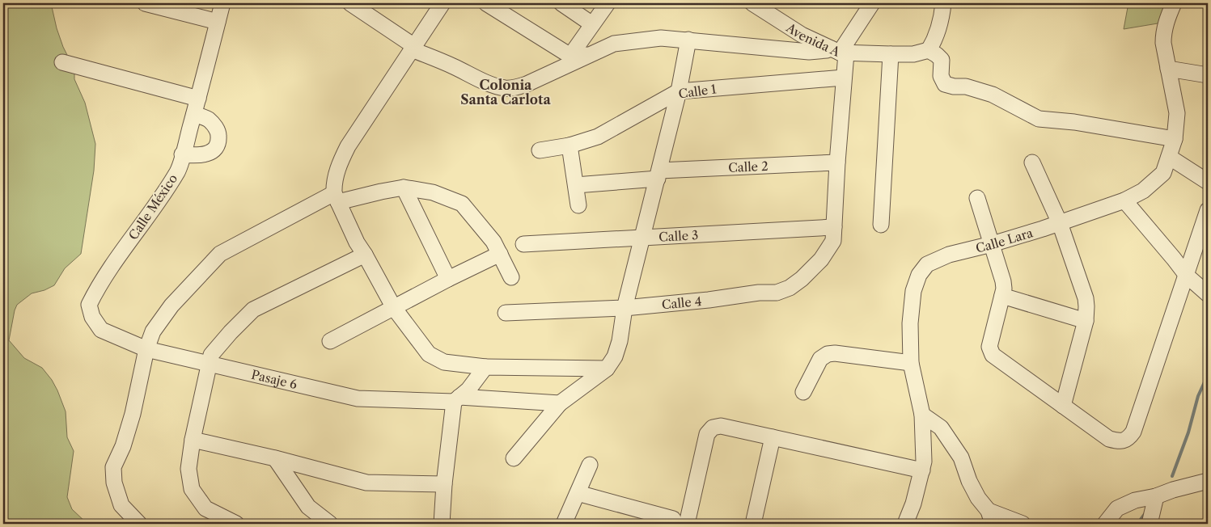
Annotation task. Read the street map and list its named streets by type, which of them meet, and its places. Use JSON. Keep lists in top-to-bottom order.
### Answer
{
  "streets": {
    "street": [
      "Avenida A",
      "Calle 1",
      "Calle 2",
      "Calle México",
      "Calle 3",
      "Calle Lara",
      "Calle 4",
      "Pasaje 6"
    ]
  },
  "crossings": [
    ["Calle México", "Pasaje 6"],
    ["Calle 3", "Calle 4"]
  ],
  "districts": ["Colonia Santa Carlota"]
}
